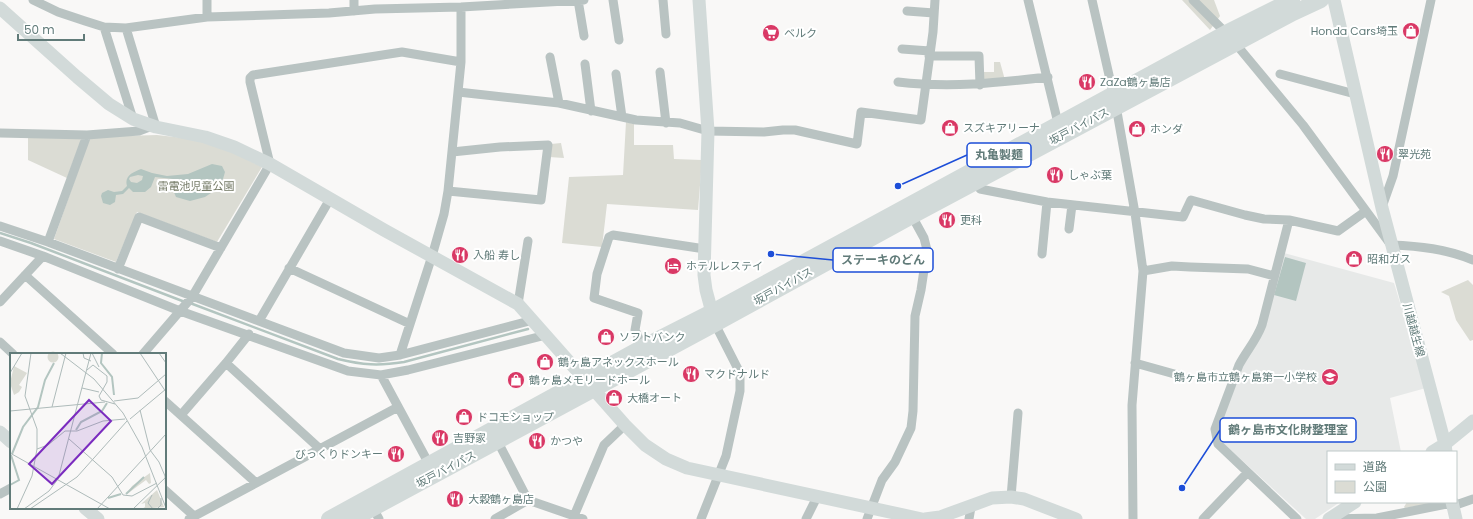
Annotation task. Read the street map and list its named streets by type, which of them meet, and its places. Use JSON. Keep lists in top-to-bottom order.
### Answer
{
  "streets": {
    "highway": ["坂戸バイパス"],
    "street": ["川越越生線"]
  },
  "parks": ["雷電池児童公園"],
  "places": {
    "shop": [
      "Honda Cars埼玉",
      "スズキアリーナ",
      "ホンダ",
      "昭和ガス",
      "ソフトバンク",
      "鶴ヶ島アネックスホール",
      "鶴ヶ島メモリードホール",
      "大橋オート",
      "ドコモショップ"
    ],
    "supermarket": ["ベルク"],
    "restaurant": [
      "ZaZa鶴ヶ島店",
      "翠光苑",
      "しゃぶ葉",
      "更科",
      "入船 寿し",
      "マクドナルド",
      "吉野家",
      "かつや",
      "びっくりドンキー",
      "大穀鶴ヶ島店"
    ],
    "other": ["丸亀製麺", "ステーキのどん", "鶴ヶ島市文化財整理室"],
    "hotel": ["ホテルレステイ"],
    "school or university": ["鶴ヶ島市立鶴ヶ島第一小学校"]
  },
  "legend": ["道路", "公園"],
  "scale_bar": "50 m"
}
